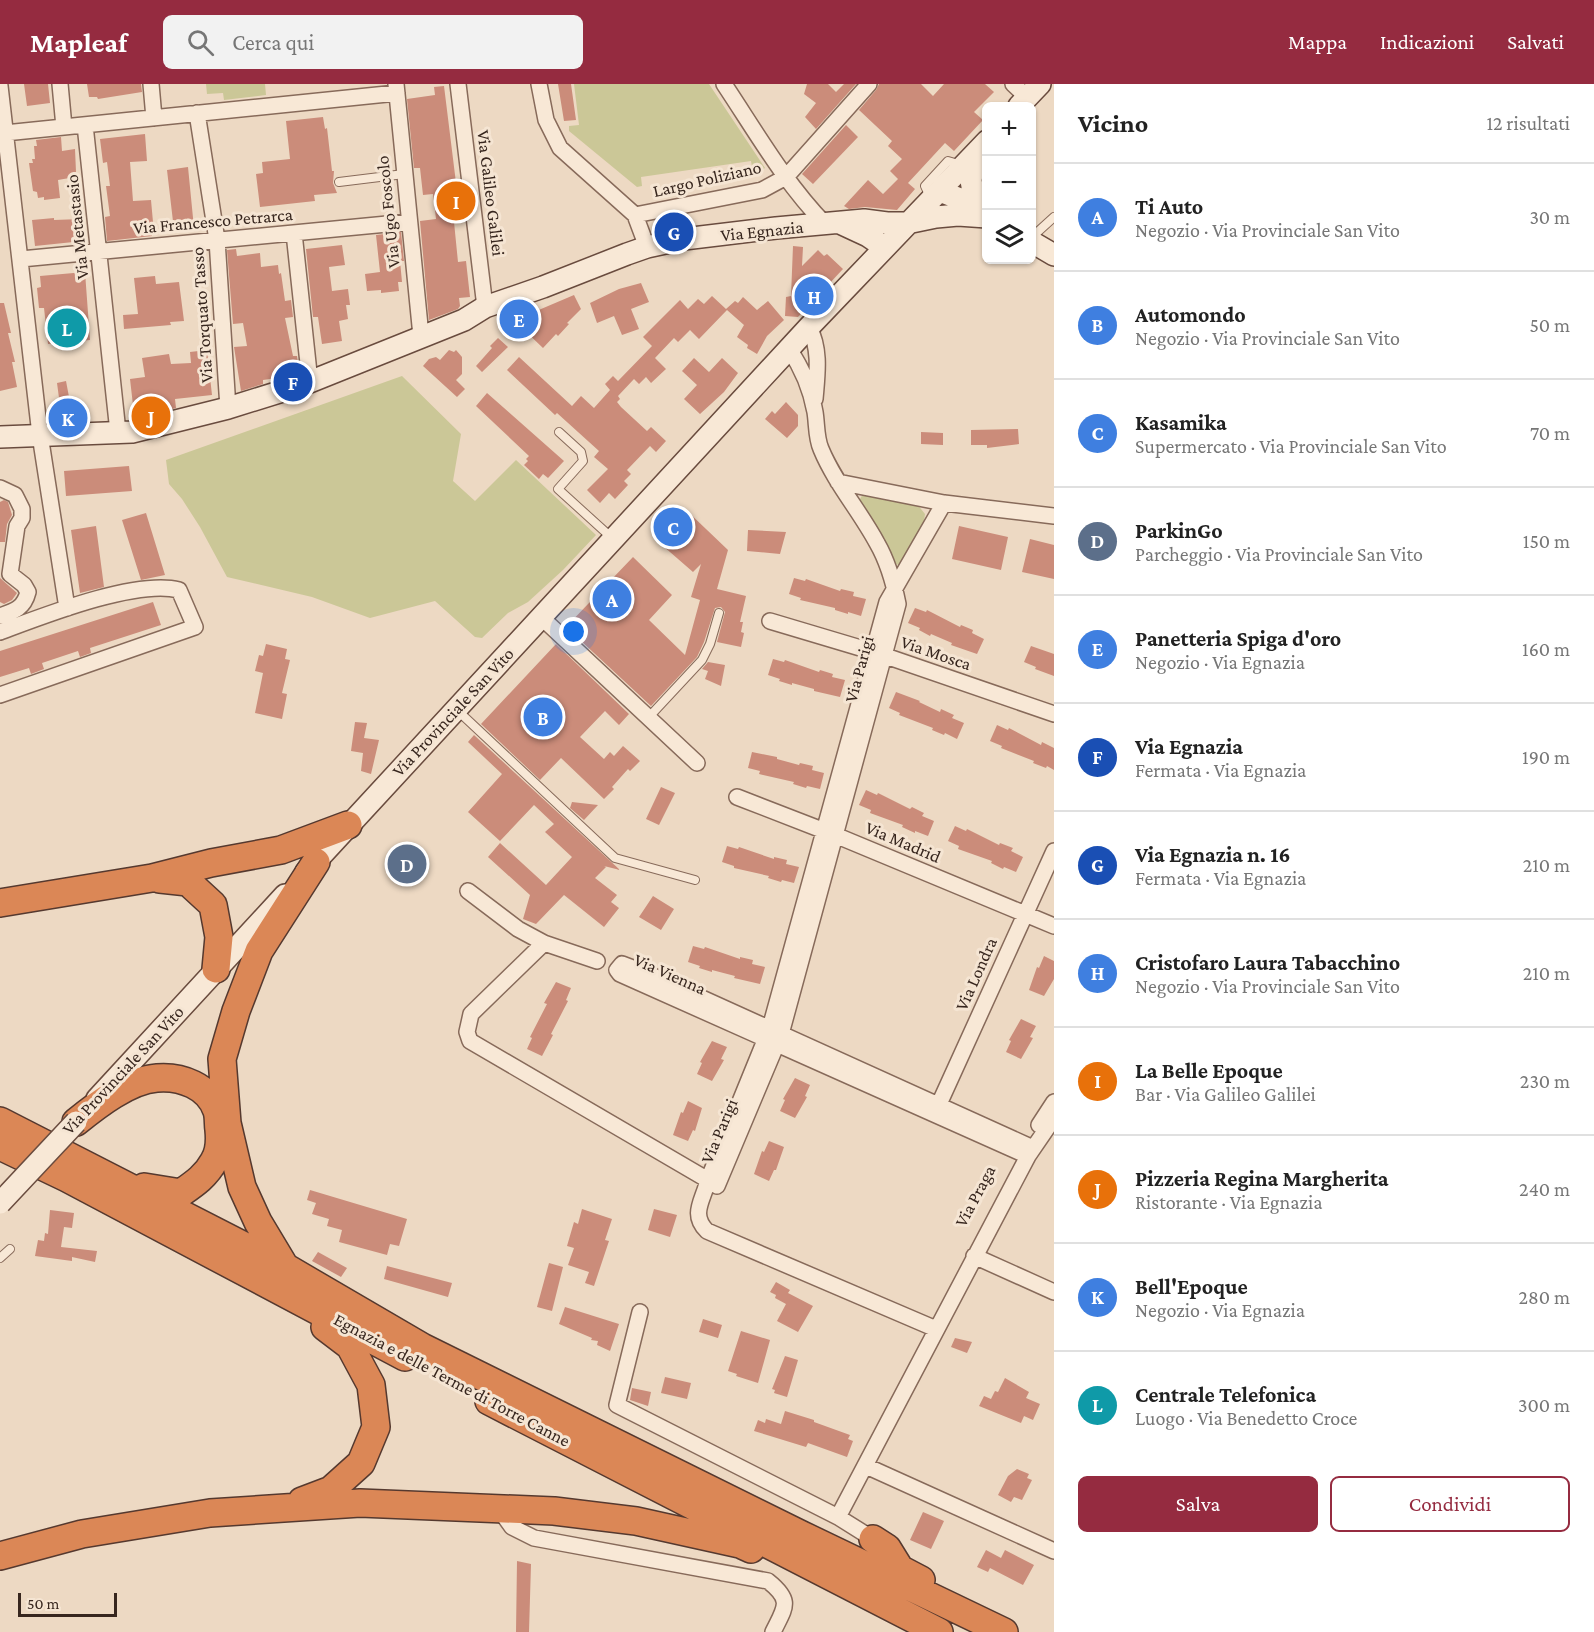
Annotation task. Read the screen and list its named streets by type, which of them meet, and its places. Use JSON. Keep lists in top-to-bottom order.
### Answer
{
  "streets": {
    "highway": ["Egnazia e delle Terme di Torre Canne"],
    "main road": ["Via Egnazia", "Via Provinciale San Vito"],
    "street": [
      "Largo Poliziano",
      "Via Galileo Galilei",
      "Via Ugo Foscolo",
      "Via Francesco Petrarca",
      "Via Metastasio",
      "Via Torquato Tasso",
      "Via Mosca",
      "Via Parigi",
      "Via Madrid",
      "Via Vienna",
      "Via Londra",
      "Via Praga"
    ]
  },
  "crossings": [
    ["Largo Poliziano", "Via Egnazia"],
    ["Via Galileo Galilei", "Via Egnazia"],
    ["Via Ugo Foscolo", "Via Francesco Petrarca"],
    ["Via Ugo Foscolo", "Via Egnazia"],
    ["Via Francesco Petrarca", "Via Metastasio"],
    ["Via Francesco Petrarca", "Via Torquato Tasso"],
    ["Via Metastasio", "Via Egnazia"],
    ["Via Egnazia", "Via Torquato Tasso"],
    ["Via Egnazia", "Via Provinciale San Vito"],
    ["Via Mosca", "Via Parigi"],
    ["Via Parigi", "Via Madrid"],
    ["Via Parigi", "Via Vienna"],
    ["Via Parigi", "Via Praga"],
    ["Via Madrid", "Via Londra"],
    ["Via Vienna", "Via Londra"],
    ["Via Vienna", "Via Praga"]
  ],
  "scale_bar": "50 m",
  "page": {
    "header": "Mapleaf",
    "search": "Cerca qui",
    "nav": ["Mappa", "Indicazioni", "Salvati"],
    "heading": ["Vicino", "12 risultati"],
    "map_buttons": ["+", "−"],
    "list": [
      {
        "mark": "A",
        "name": "Ti Auto",
        "note": "Negozio · Via Provinciale San Vito",
        "value": "30 m"
      },
      {
        "mark": "B",
        "name": "Automondo",
        "note": "Negozio · Via Provinciale San Vito",
        "value": "50 m"
      },
      {
        "mark": "C",
        "name": "Kasamika",
        "note": "Supermercato · Via Provinciale San Vito",
        "value": "70 m"
      },
      {
        "mark": "D",
        "name": "ParkinGo",
        "note": "Parcheggio · Via Provinciale San Vito",
        "value": "150 m"
      },
      {
        "mark": "E",
        "name": "Panetteria Spiga d'oro",
        "note": "Negozio · Via Egnazia",
        "value": "160 m"
      },
      {
        "mark": "F",
        "name": "Via Egnazia",
        "note": "Fermata · Via Egnazia",
        "value": "190 m"
      },
      {
        "mark": "G",
        "name": "Via Egnazia n. 16",
        "note": "Fermata · Via Egnazia",
        "value": "210 m"
      },
      {
        "mark": "H",
        "name": "Cristofaro Laura Tabacchino",
        "note": "Negozio · Via Provinciale San Vito",
        "value": "210 m"
      },
      {
        "mark": "I",
        "name": "La Belle Epoque",
        "note": "Bar · Via Galileo Galilei",
        "value": "230 m"
      },
      {
        "mark": "J",
        "name": "Pizzeria Regina Margherita",
        "note": "Ristorante · Via Egnazia",
        "value": "240 m"
      },
      {
        "mark": "K",
        "name": "Bell'Epoque",
        "note": "Negozio · Via Egnazia",
        "value": "280 m"
      },
      {
        "mark": "L",
        "name": "Centrale Telefonica",
        "note": "Luogo · Via Benedetto Croce",
        "value": "300 m"
      }
    ],
    "pins": [
      "I",
      "G",
      "H",
      "E",
      "L",
      "F",
      "J",
      "K",
      "C",
      "A",
      "B",
      "D"
    ],
    "buttons": ["Salva", "Condividi"],
    "scale": "50 m"
  }
}
